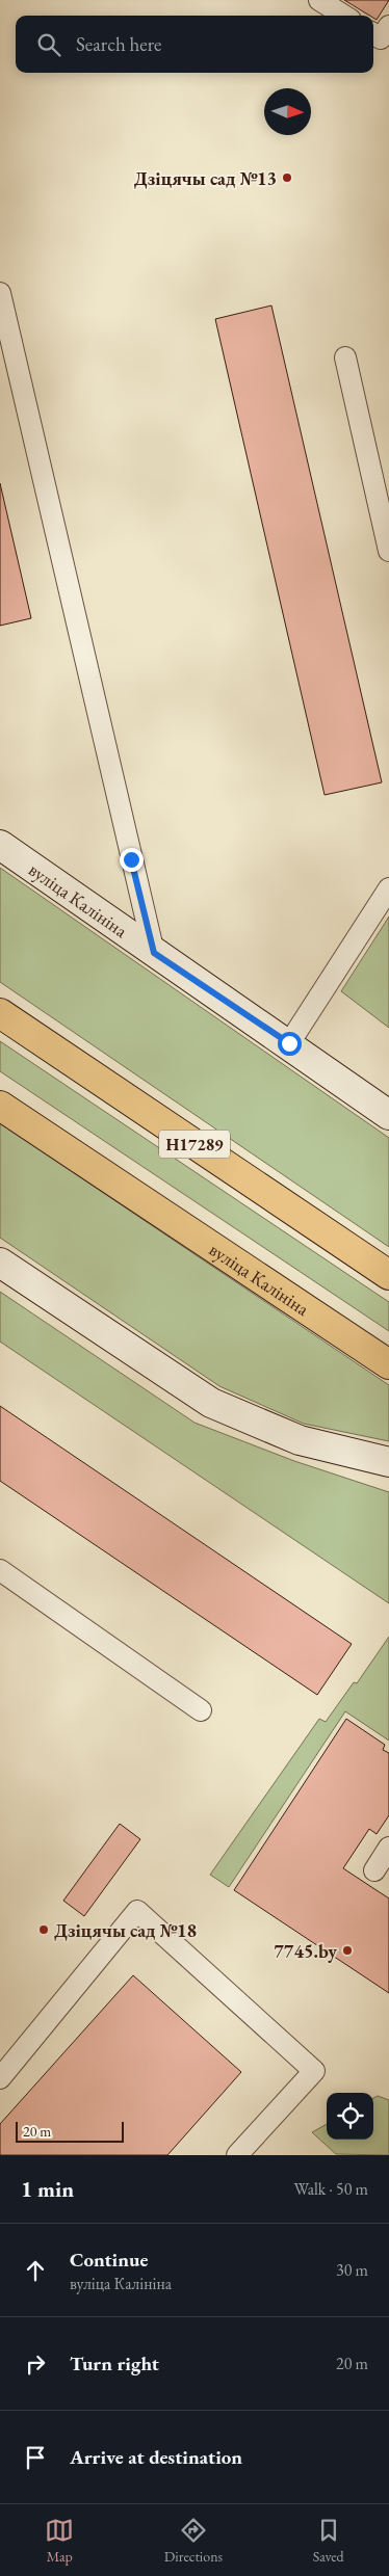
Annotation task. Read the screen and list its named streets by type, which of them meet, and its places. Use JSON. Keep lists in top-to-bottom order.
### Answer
{
  "streets": {
    "main road": ["вуліца Калініна", "Н17289"]
  },
  "places": ["Дзіцячы сад №13", "Дзіцячы сад №18", "7745.by"],
  "scale_bar": "20 m",
  "north": "right",
  "page": {
    "search": "Search here",
    "scale": "20 m",
    "heading": ["1 min", "Walk · 50 m"],
    "list": [
      ["Continue", "вуліца Калініна", "30 m"],
      ["Turn right", "20 m"],
      "Arrive at destination"
    ],
    "nav": ["Map", "Directions", "Saved"]
  }
}
